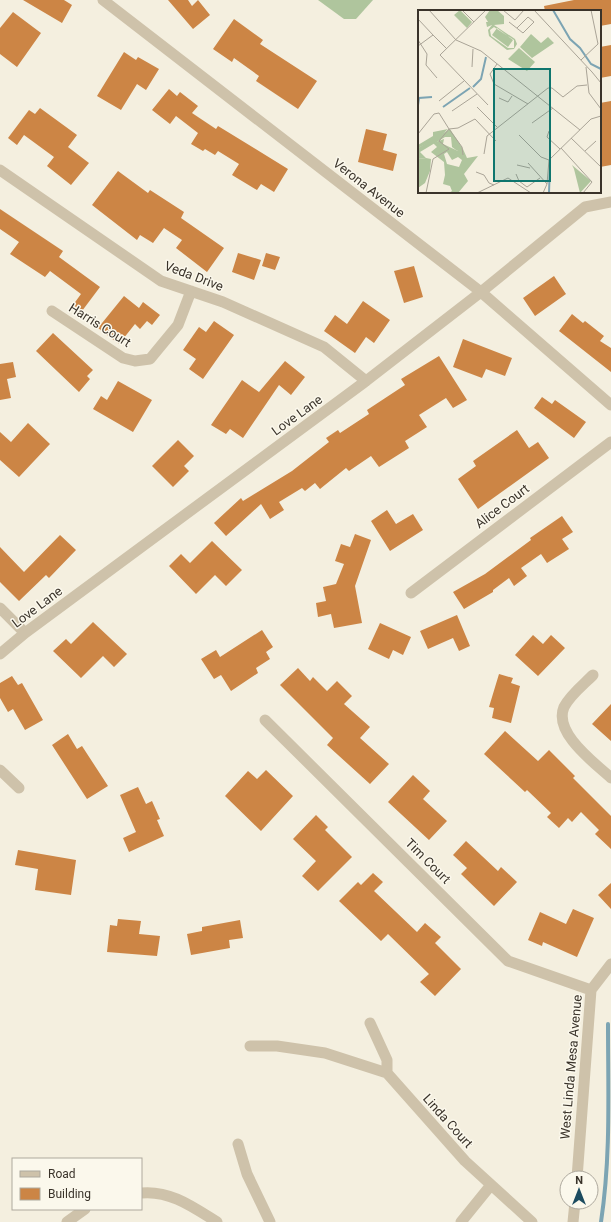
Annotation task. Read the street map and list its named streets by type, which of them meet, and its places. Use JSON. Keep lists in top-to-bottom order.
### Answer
{
  "streets": {
    "street": [
      "Verona Avenue",
      "Veda Drive",
      "Harris Court",
      "Love Lane",
      "Alice Court",
      "Tim Court",
      "West Linda Mesa Avenue",
      "Linda Court"
    ]
  },
  "crossings": [
    ["Verona Avenue", "Love Lane"],
    ["Veda Drive", "Harris Court"],
    ["Veda Drive", "Love Lane"],
    ["Tim Court", "West Linda Mesa Avenue"]
  ],
  "legend": ["Road", "Building"],
  "north": "top"
}
